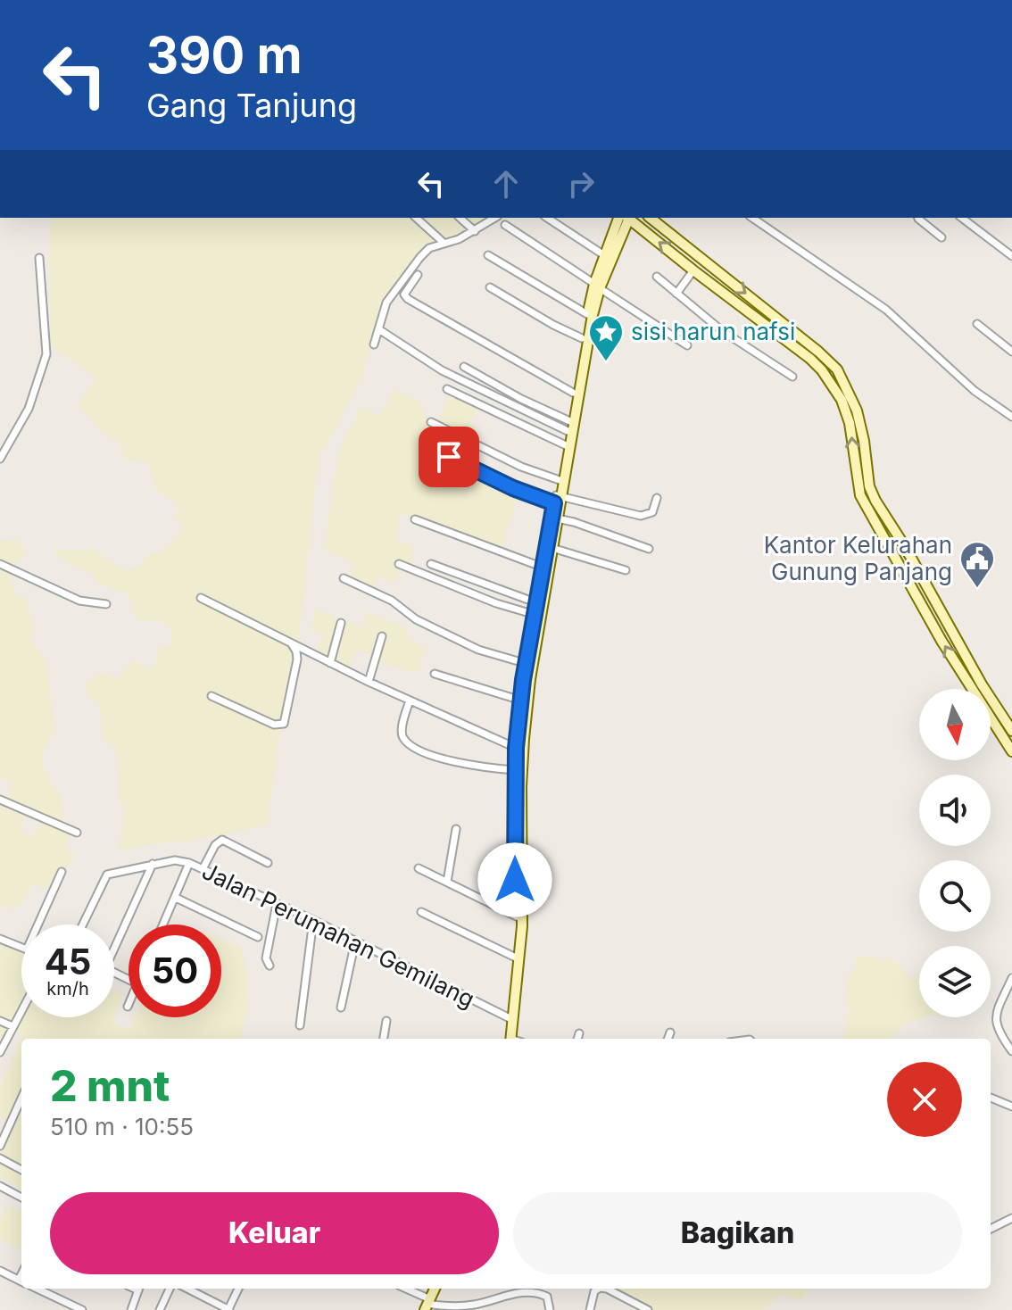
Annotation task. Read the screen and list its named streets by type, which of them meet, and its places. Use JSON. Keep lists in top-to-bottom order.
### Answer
{
  "streets": {
    "street": ["Jalan Perumahan Gemilang"]
  },
  "places": {
    "place": ["sisi harun nafsi"],
    "public building": ["Kantor Kelurahan Gunung Panjang"]
  },
  "north": "bottom",
  "page": {
    "turn": ["390 m", "Gang Tanjung"],
    "speed": "45 km/h",
    "limit": "50",
    "heading": ["2 mnt", "510 m · 10:55"],
    "buttons": ["Keluar", "Bagikan"]
  }
}
